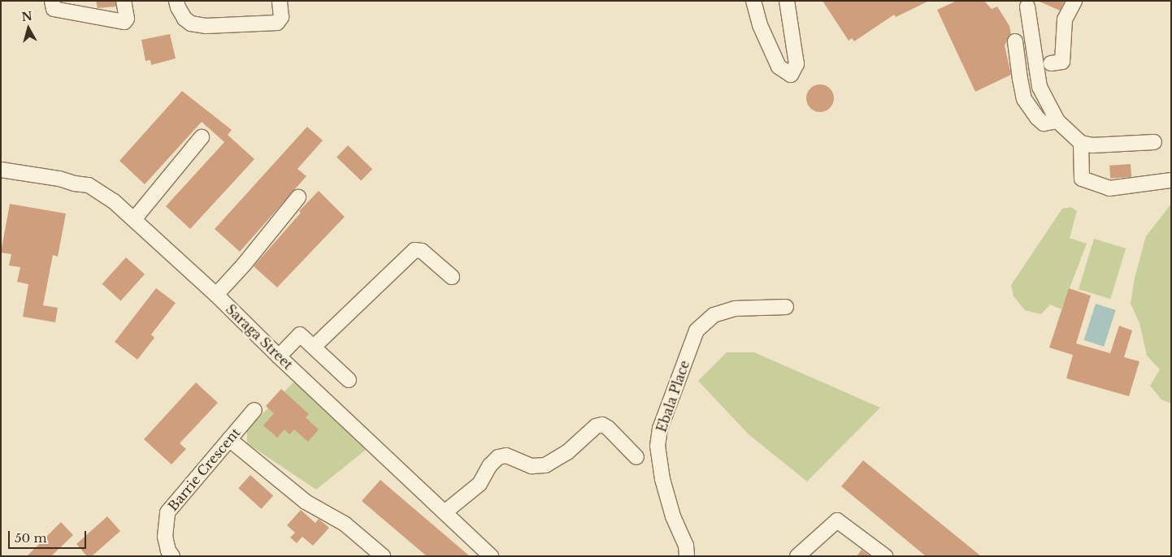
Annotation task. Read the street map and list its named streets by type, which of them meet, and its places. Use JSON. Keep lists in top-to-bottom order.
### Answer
{
  "streets": {
    "street": ["Saraga Street", "Ebala Place", "Barrie Crescent"]
  },
  "scale_bar": "50 m",
  "north": "top"
}
